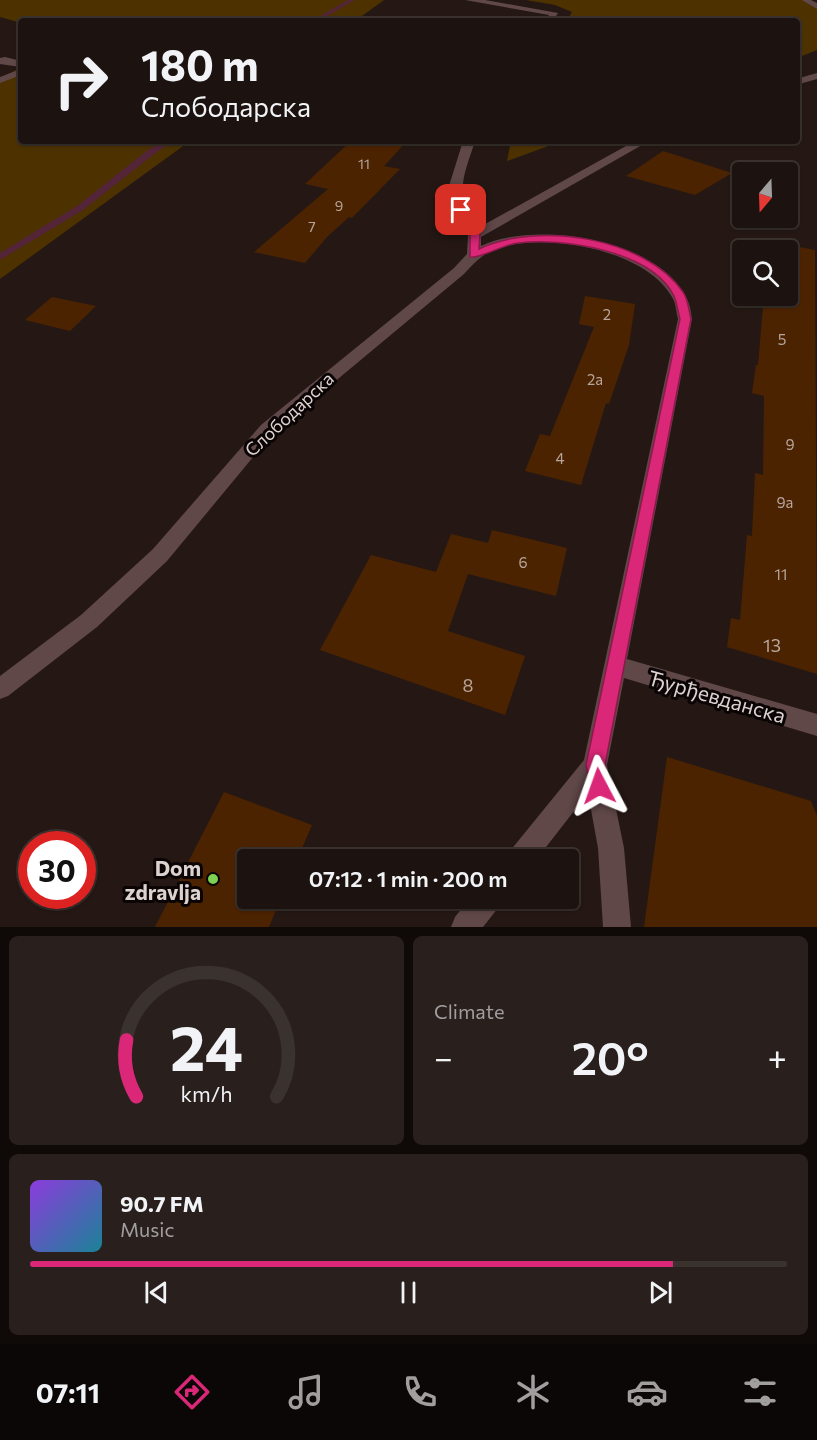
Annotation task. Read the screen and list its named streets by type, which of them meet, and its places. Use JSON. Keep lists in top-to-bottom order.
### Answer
{
  "streets": {
    "street": ["Слободарска", "Ђурђевданска"]
  },
  "places": ["Dom zdravlja"],
  "house_numbers": [
    "11",
    "9",
    "7",
    "2",
    "5",
    "2a",
    "9",
    "4",
    "9a",
    "6",
    "11",
    "13",
    "8"
  ],
  "north": "bottom",
  "page": {
    "turn": ["180 m", "Слободарска"],
    "limit": "30",
    "trip": "07:12 · 1 min · 200 m",
    "tile": "Climate",
    "heat": ["−", "20°", "+"],
    "song": ["90.7 FM", "Music"],
    "tabs": "07:11",
    "gauge": ["24", "km/h"]
  }
}
